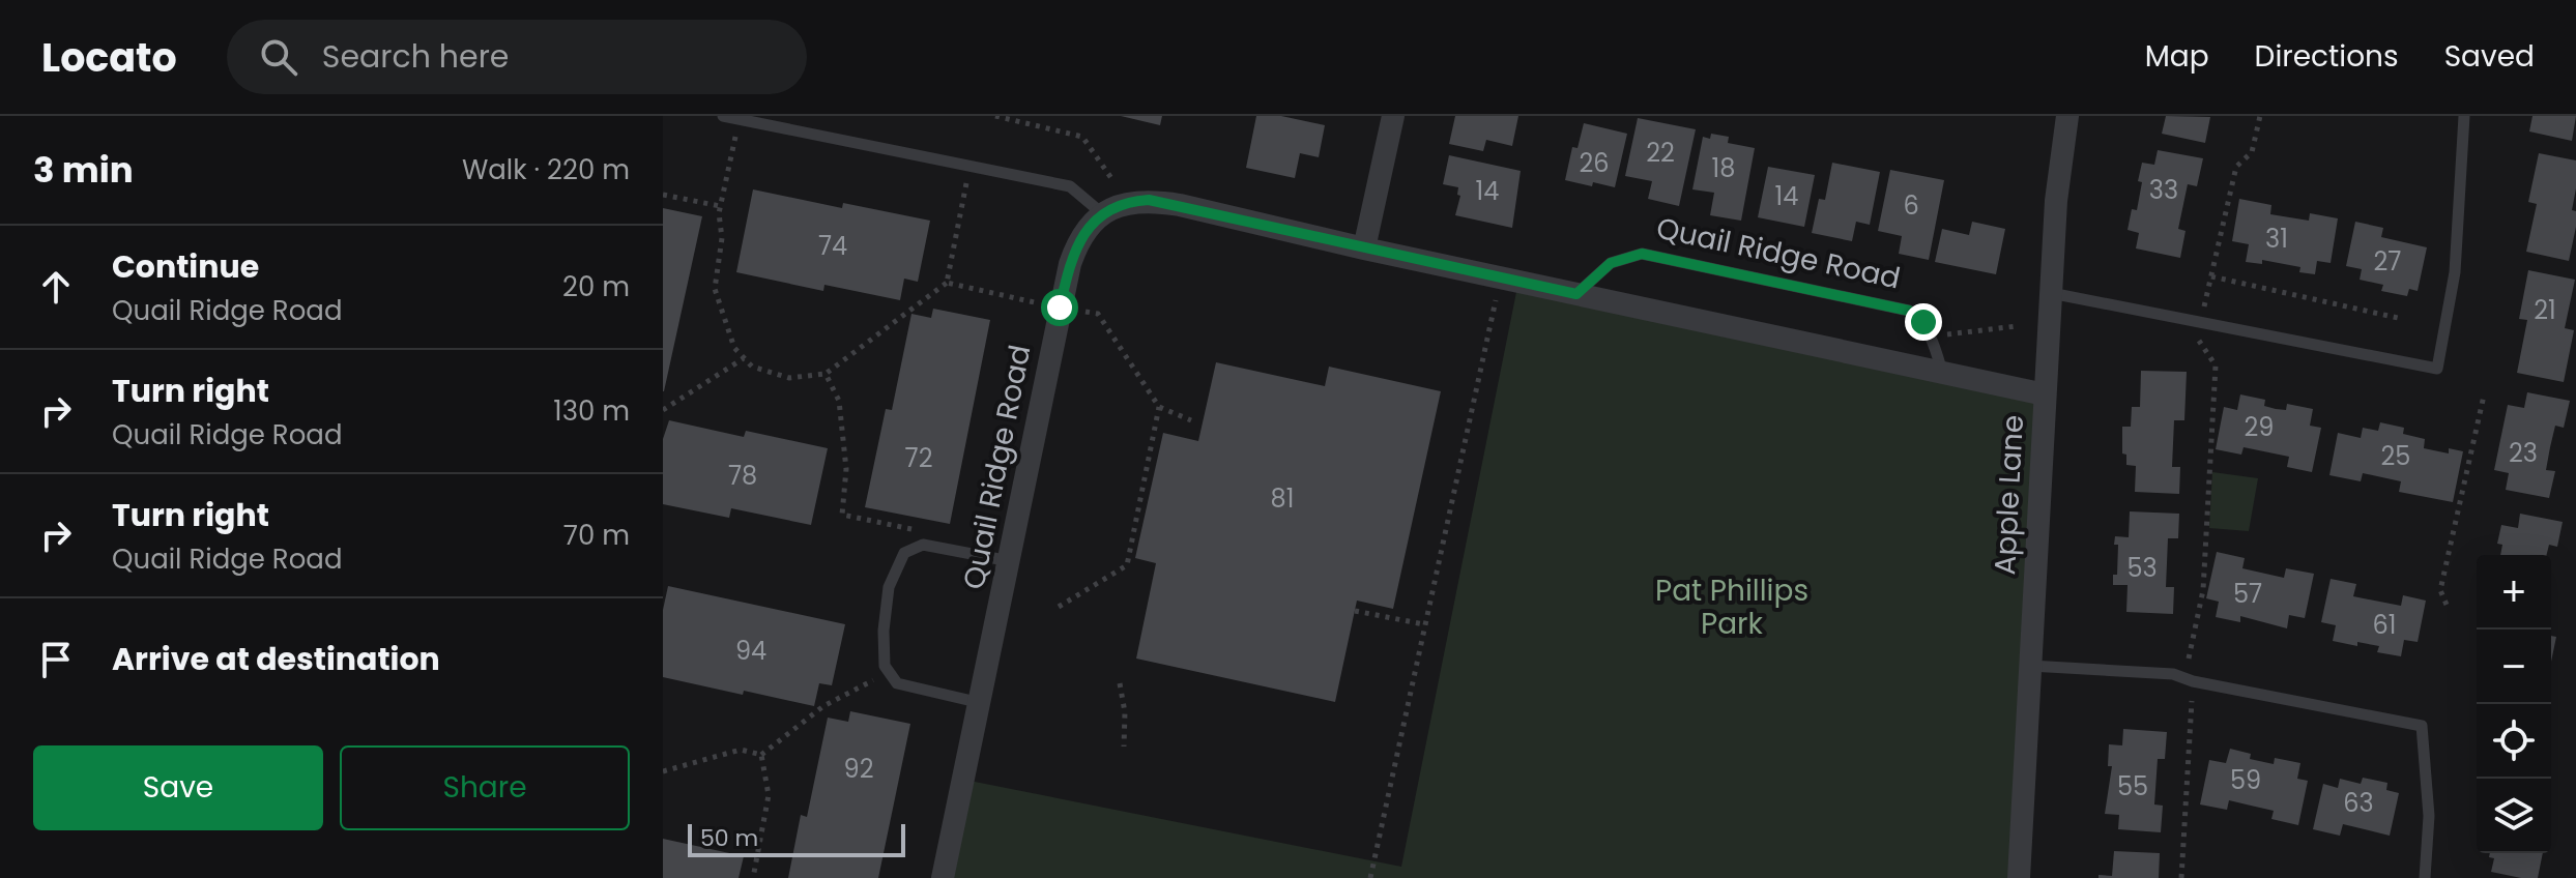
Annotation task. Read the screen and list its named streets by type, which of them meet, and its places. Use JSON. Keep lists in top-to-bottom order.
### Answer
{
  "streets": {
    "street": ["Quail Ridge Road", "Apple Lane"]
  },
  "crossings": [
    ["Quail Ridge Road", "Apple Lane"]
  ],
  "parks": ["Pat Phillips Park"],
  "house_numbers": [
    "22",
    "26",
    "18",
    "33",
    "14",
    "14",
    "6",
    "31",
    "74",
    "27",
    "21",
    "29",
    "23",
    "25",
    "72",
    "78",
    "81",
    "53",
    "57",
    "61",
    "94",
    "92",
    "59",
    "55",
    "63"
  ],
  "scale_bar": "50 m",
  "page": {
    "header": "Locato",
    "search": "Search here",
    "nav": ["Map", "Directions", "Saved"],
    "heading": ["3 min", "Walk · 220 m"],
    "list": [
      ["Continue", "Quail Ridge Road", "20 m"],
      ["Turn right", "Quail Ridge Road", "130 m"],
      ["Turn right", "Quail Ridge Road", "70 m"],
      "Arrive at destination"
    ],
    "map_buttons": ["+", "−"],
    "buttons": ["Save", "Share"],
    "scale": "50 m"
  }
}
